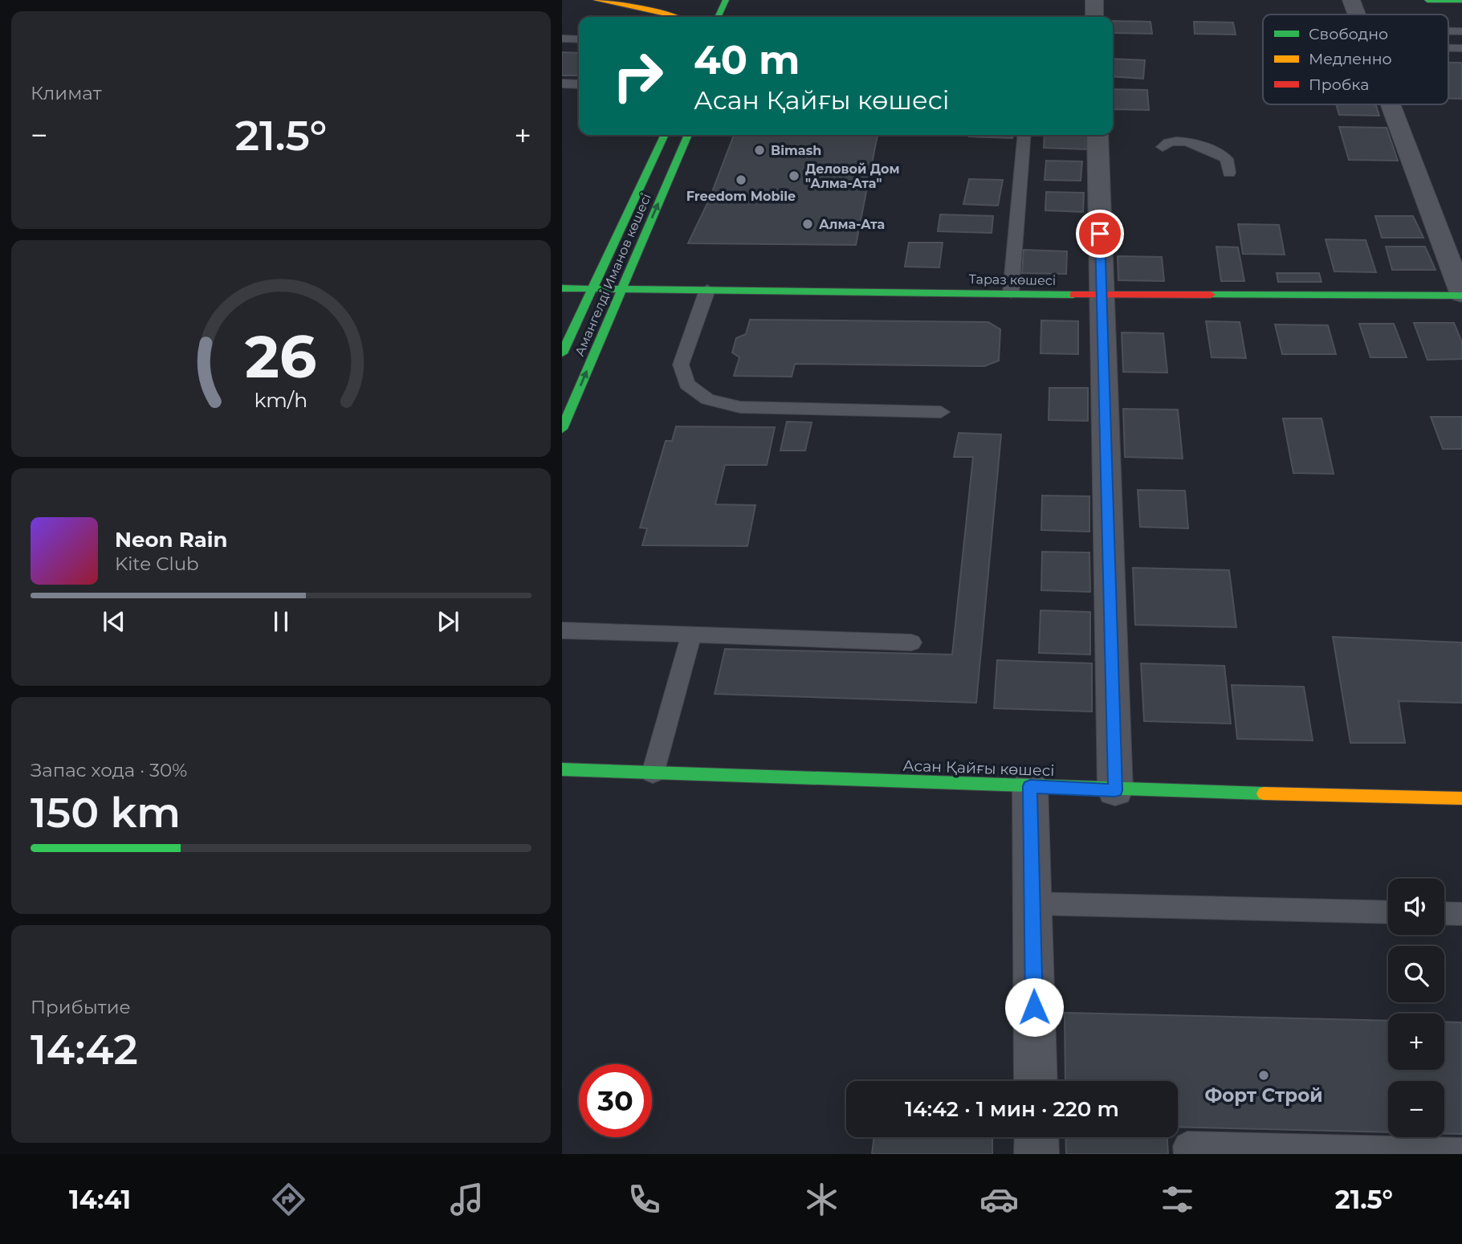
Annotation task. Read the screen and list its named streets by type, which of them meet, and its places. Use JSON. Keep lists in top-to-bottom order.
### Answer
{
  "streets": {
    "street": ["Амангелді Иманов көшесі", "Тараз көшесі", "Асан Қайғы көшесі"]
  },
  "crossings": [
    ["Амангелді Иманов көшесі", "Тараз көшесі"]
  ],
  "places": [
    "Bimash",
    "Деловой Дом \"Алма-Ата\"",
    "Freedom Mobile",
    "Алма-Ата",
    "Форт Строй"
  ],
  "legend": ["Свободно", "Медленно", "Пробка"],
  "page": {
    "tile": [
      "Климат",
      ["Запас хода · 30%", "150 km"],
      ["Прибытие", "14:42"]
    ],
    "turn": ["40 m", "Асан Қайғы көшесі"],
    "heat": ["−", "21.5°", "+"],
    "song": ["Neon Rain", "Kite Club"],
    "map_buttons": ["+", "−"],
    "limit": "30",
    "trip": "14:42 · 1 мин · 220 m",
    "tabs": ["14:41", "21.5°"],
    "gauge": ["26", "km/h"]
  }
}
